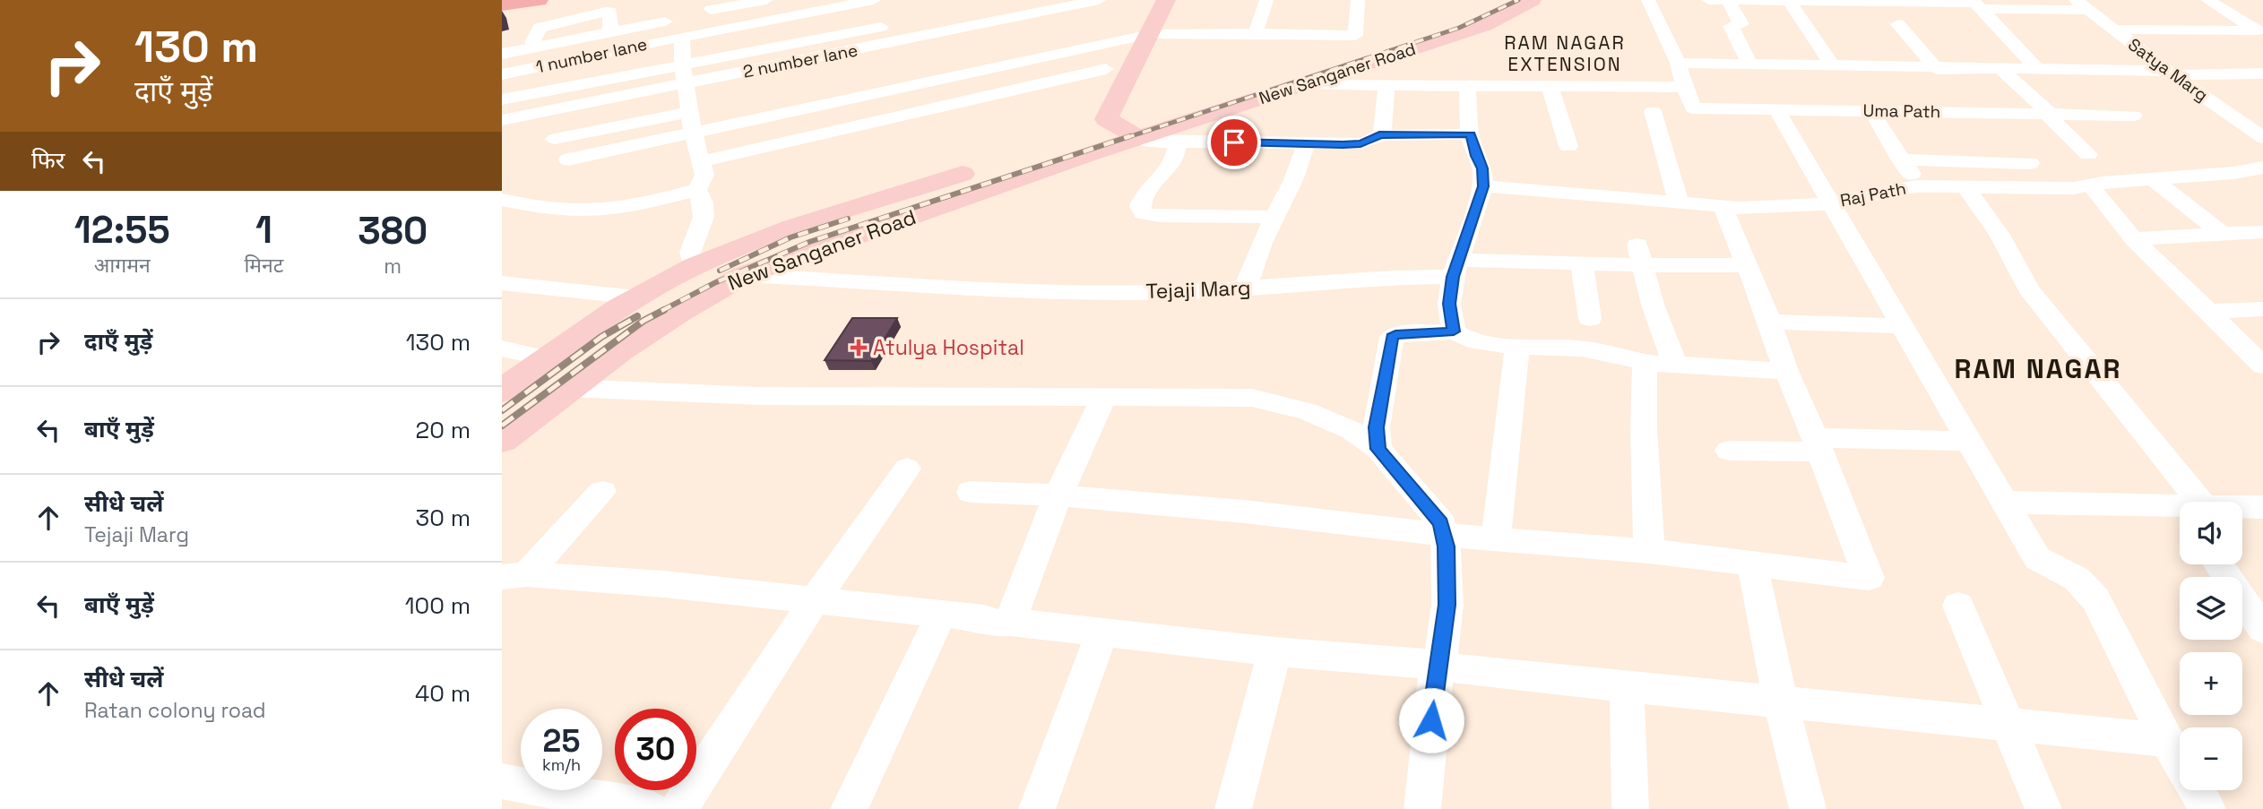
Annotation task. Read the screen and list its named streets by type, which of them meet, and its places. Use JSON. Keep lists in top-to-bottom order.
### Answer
{
  "streets": {
    "main road": ["New Sanganer Road"],
    "street": [
      "1 number lane",
      "2 number lane",
      "Satya Marg",
      "Uma Path",
      "Raj Path",
      "Tejaji Marg"
    ]
  },
  "crossings": [
    ["New Sanganer Road", "Tejaji Marg"]
  ],
  "districts": ["RAM NAGAR EXTENSION", "RAM NAGAR"],
  "places": {
    "health": ["Atulya Hospital"]
  },
  "page": {
    "turn": ["130 m", "दाएँ मुड़ें"],
    "then": "फिर",
    "eta": [
      "12:55",
      "आगमन",
      "1",
      "मिनट",
      "380",
      "m"
    ],
    "list": [
      {
        "name": "दाएँ मुड़ें",
        "value": "130 m"
      },
      {
        "name": "बाएँ मुड़ें",
        "value": "20 m"
      },
      {
        "name": "सीधे चलें",
        "note": "Tejaji Marg",
        "value": "30 m"
      },
      {
        "name": "बाएँ मुड़ें",
        "value": "100 m"
      },
      {
        "name": "सीधे चलें",
        "note": "Ratan colony road",
        "value": "40 m"
      }
    ],
    "map_buttons": ["+", "−"],
    "speed": "25 km/h",
    "limit": "30"
  }
}
